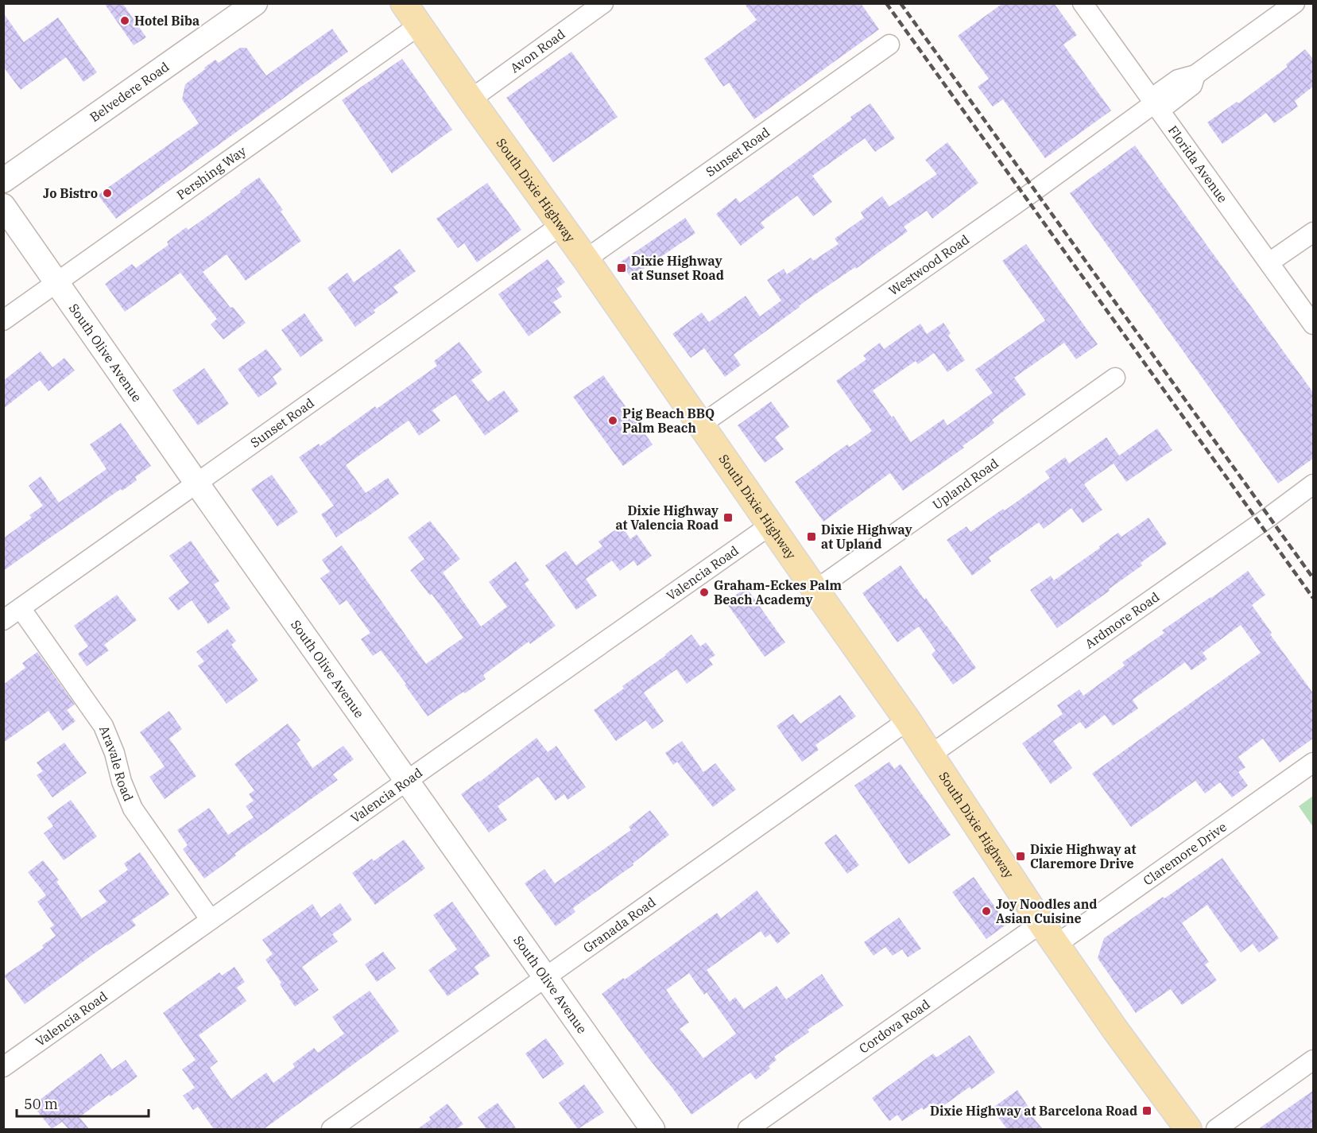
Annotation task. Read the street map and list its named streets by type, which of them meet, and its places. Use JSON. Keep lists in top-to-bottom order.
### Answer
{
  "streets": {
    "main road": ["South Dixie Highway"],
    "street": [
      "Avon Road",
      "Belvedere Road",
      "Sunset Road",
      "Florida Avenue",
      "Pershing Way",
      "Westwood Road",
      "South Olive Avenue",
      "Upland Road",
      "Valencia Road",
      "Ardmore Road",
      "Aravale Road",
      "Claremore Drive",
      "Granada Road",
      "Cordova Road"
    ]
  },
  "crossings": [
    ["Avon Road", "South Dixie Highway"],
    ["Sunset Road", "South Dixie Highway"],
    ["Sunset Road", "South Olive Avenue"],
    ["Sunset Road", "Aravale Road"],
    ["Florida Avenue", "Westwood Road"],
    ["Pershing Way", "South Dixie Highway"],
    ["Pershing Way", "South Olive Avenue"],
    ["South Dixie Highway", "Westwood Road"],
    ["South Dixie Highway", "Upland Road"],
    ["South Dixie Highway", "Valencia Road"],
    ["South Dixie Highway", "Ardmore Road"],
    ["South Dixie Highway", "Claremore Drive"],
    ["South Dixie Highway", "Granada Road"],
    ["South Dixie Highway", "Cordova Road"],
    ["South Olive Avenue", "Valencia Road"],
    ["South Olive Avenue", "Granada Road"],
    ["Valencia Road", "Aravale Road"]
  ],
  "places": {
    "other": [
      "Hotel Biba",
      "Jo Bistro",
      "Pig Beach BBQ Palm Beach",
      "Graham-Eckes Palm Beach Academy",
      "Joy Noodles and Asian Cuisine"
    ],
    "transit": [
      "Dixie Highway at Sunset Road",
      "Dixie Highway at Valencia Road",
      "Dixie Highway at Upland",
      "Dixie Highway at Claremore Drive",
      "Dixie Highway at Barcelona Road"
    ]
  },
  "scale_bar": "50 m"
}
